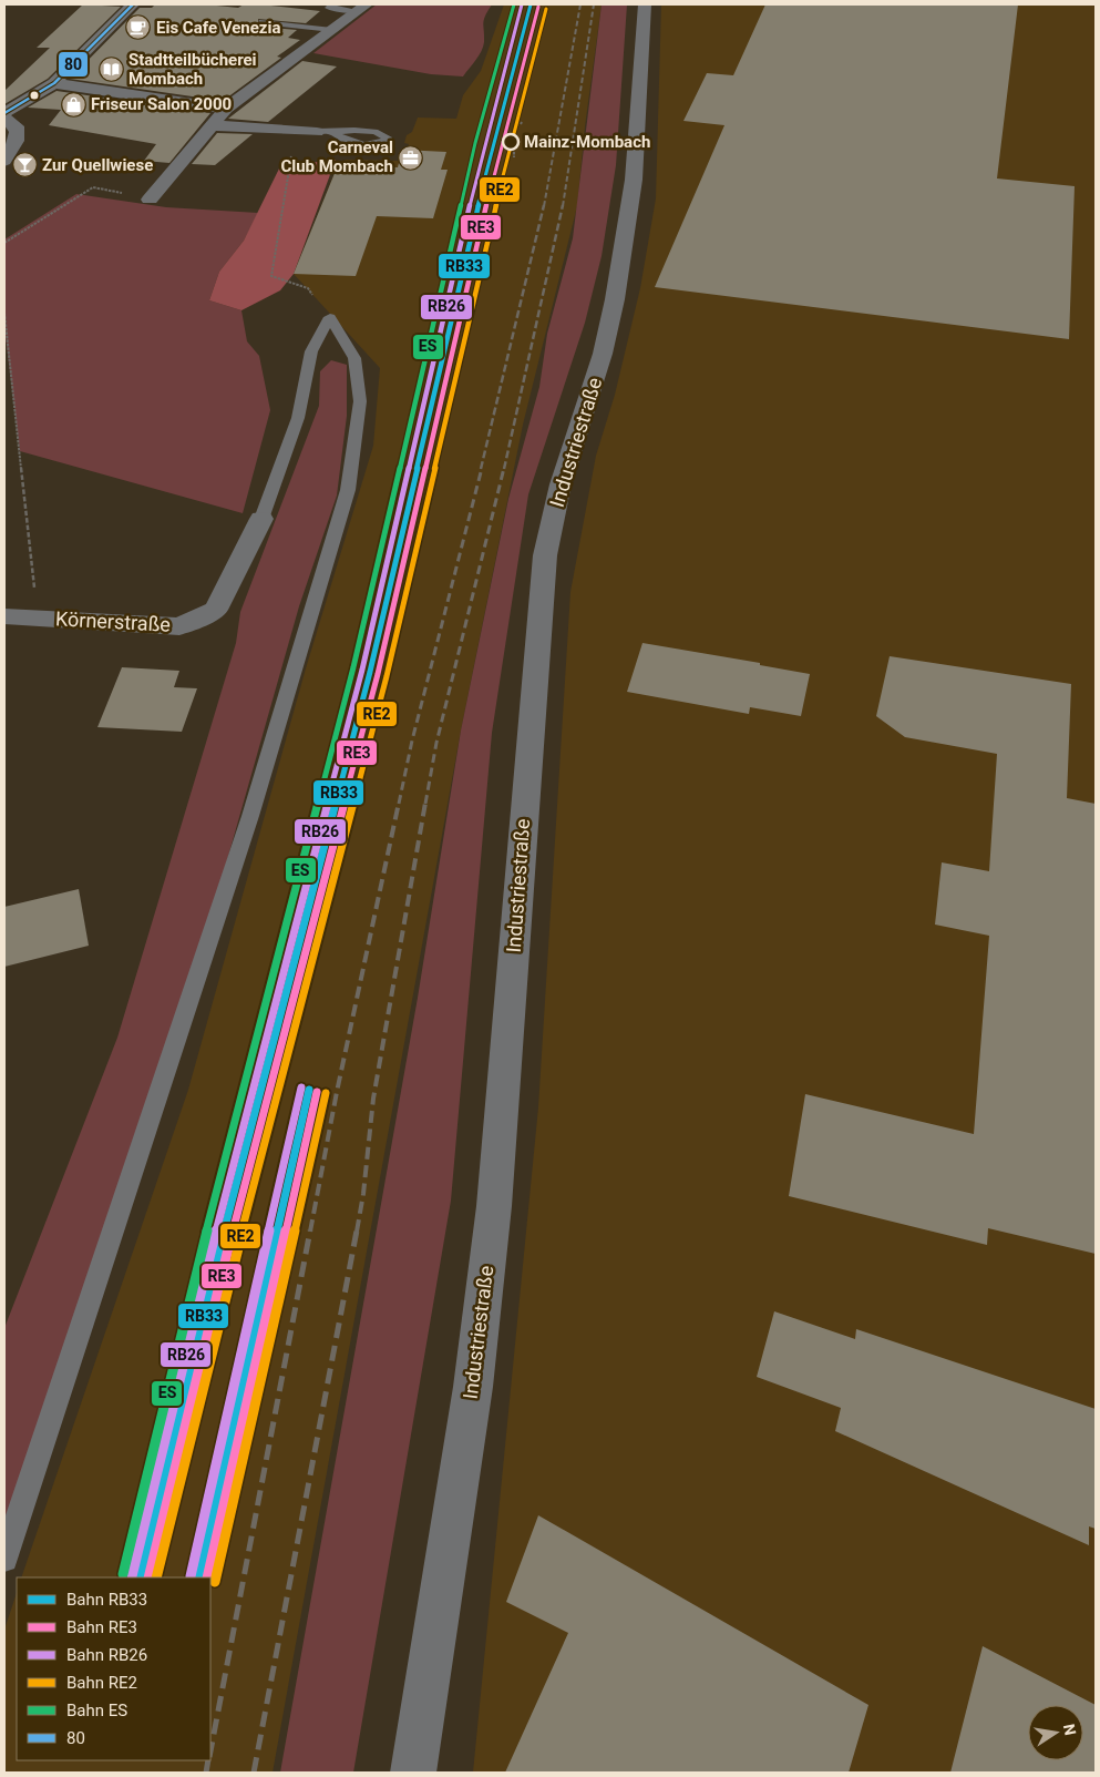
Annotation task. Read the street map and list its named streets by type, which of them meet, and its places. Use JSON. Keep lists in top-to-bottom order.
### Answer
{
  "streets": {
    "street": ["Industriestraße", "Körnerstraße"]
  },
  "places": {
    "cafe": ["Eis Cafe Venezia"],
    "library": ["Stadtteilbücherei Mombach"],
    "shop": ["Friseur Salon 2000"],
    "other": ["Mainz-Mombach"],
    "office": ["Carneval Club Mombach"],
    "bar": ["Zur Quellwiese"]
  },
  "lines": [
    "rail line RB33",
    "rail line RB26",
    "rail line ES",
    "transit line 80",
    "rail line RE3",
    "rail line RE2"
  ],
  "legend": [
    "Bahn RB33",
    "Bahn RE3",
    "Bahn RB26",
    "Bahn RE2",
    "Bahn ES",
    "80"
  ],
  "north": "right"
}
